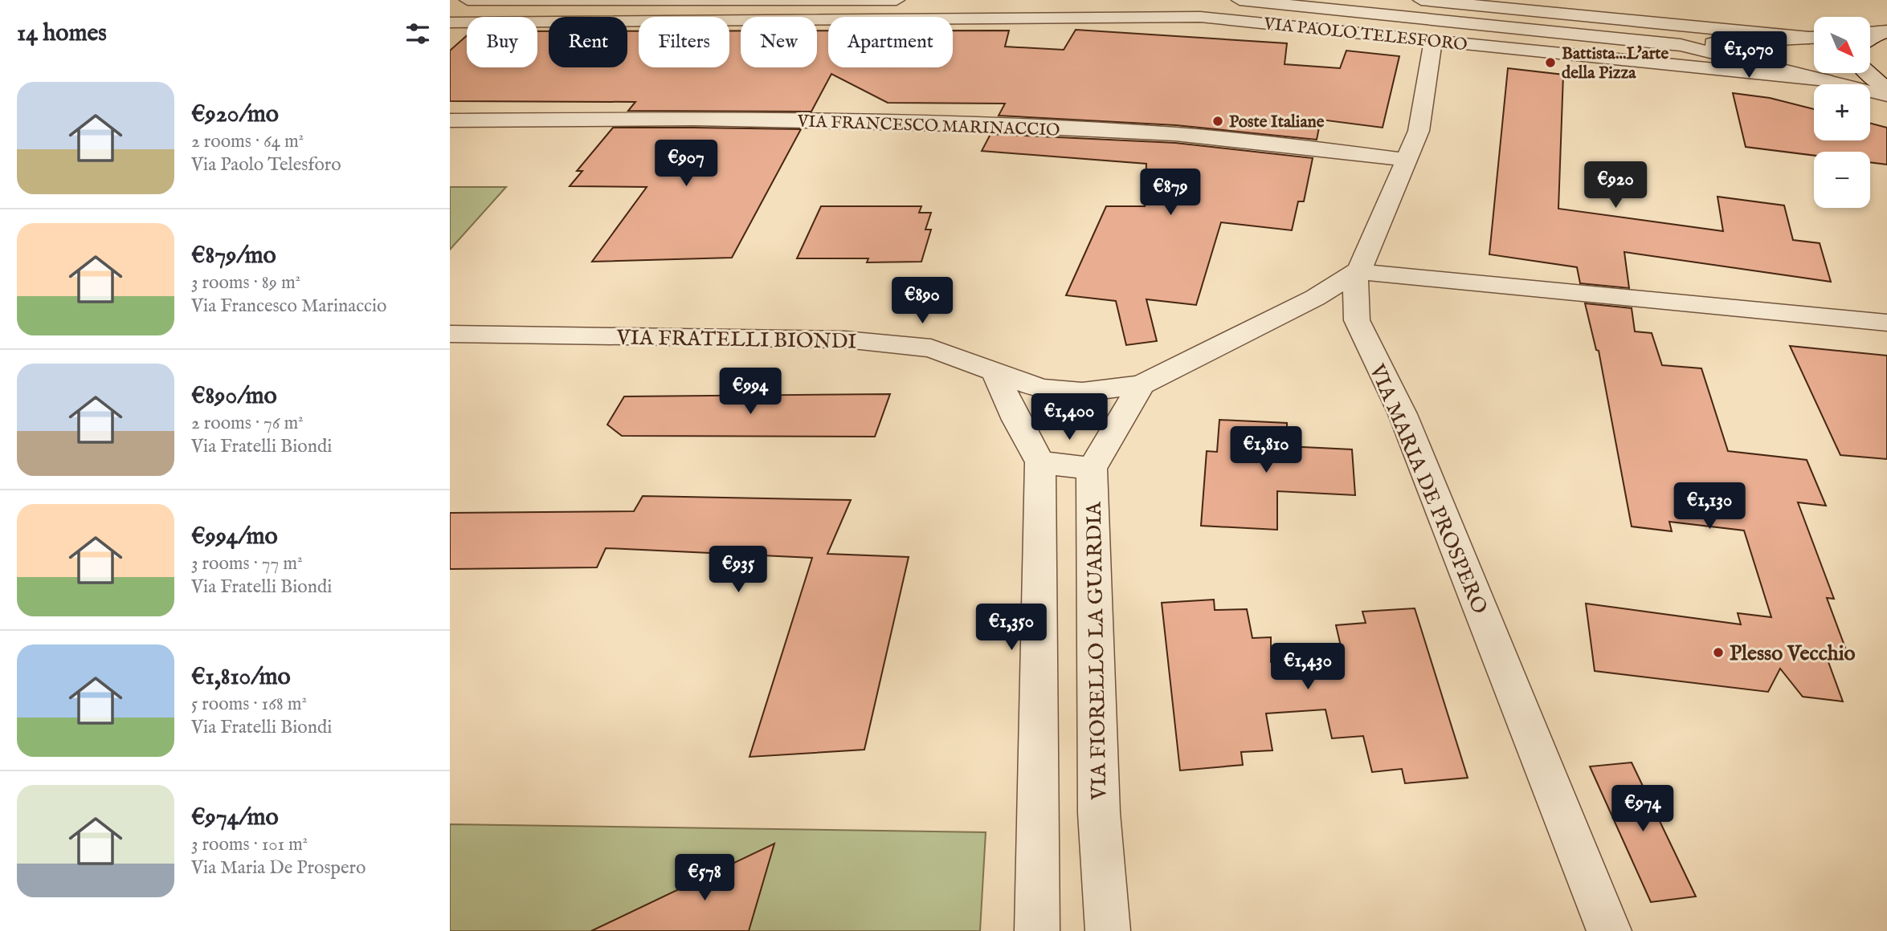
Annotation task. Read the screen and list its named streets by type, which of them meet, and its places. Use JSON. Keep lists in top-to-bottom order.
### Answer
{
  "streets": {
    "street": [
      "VIA PAOLO TELESFORO",
      "VIA FRANCESCO MARINACCIO",
      "VIA FRATELLI BIONDI",
      "VIA MARIA DE PROSPERO",
      "VIA FIORELLO LA GUARDIA"
    ]
  },
  "crossings": [
    ["VIA PAOLO TELESFORO", "VIA MARIA DE PROSPERO"],
    ["VIA FRANCESCO MARINACCIO", "VIA MARIA DE PROSPERO"],
    ["VIA FRATELLI BIONDI", "VIA MARIA DE PROSPERO"]
  ],
  "places": ["Battista...L'arte della Pizza", "Poste Italiane", "Plesso Vecchio"],
  "north": "bottom right",
  "page": {
    "heading": "14 homes",
    "map_buttons": ["+", "−"],
    "chip": [
      "Buy",
      "Rent",
      "Filters",
      "New",
      "Apartment"
    ],
    "price": [
      "€1,070",
      "€907",
      "€920",
      "€879",
      "€890",
      "€994",
      "€1,400",
      "€1,810",
      "€1,130",
      "€935",
      "€1,350",
      "€1,430",
      "€974",
      "€578"
    ],
    "list": [
      {
        "name": "€920/mo",
        "note": "2 rooms · 64 m² · Via Paolo Telesforo"
      },
      {
        "name": "€879/mo",
        "note": "3 rooms · 89 m² · Via Francesco Marinaccio"
      },
      {
        "name": "€890/mo",
        "note": "2 rooms · 76 m² · Via Fratelli Biondi"
      },
      {
        "name": "€994/mo",
        "note": "3 rooms · 77 m² · Via Fratelli Biondi"
      },
      {
        "name": "€1,810/mo",
        "note": "5 rooms · 168 m² · Via Fratelli Biondi"
      },
      {
        "name": "€974/mo",
        "note": "3 rooms · 101 m² · Via Maria De Prospero"
      }
    ]
  }
}
